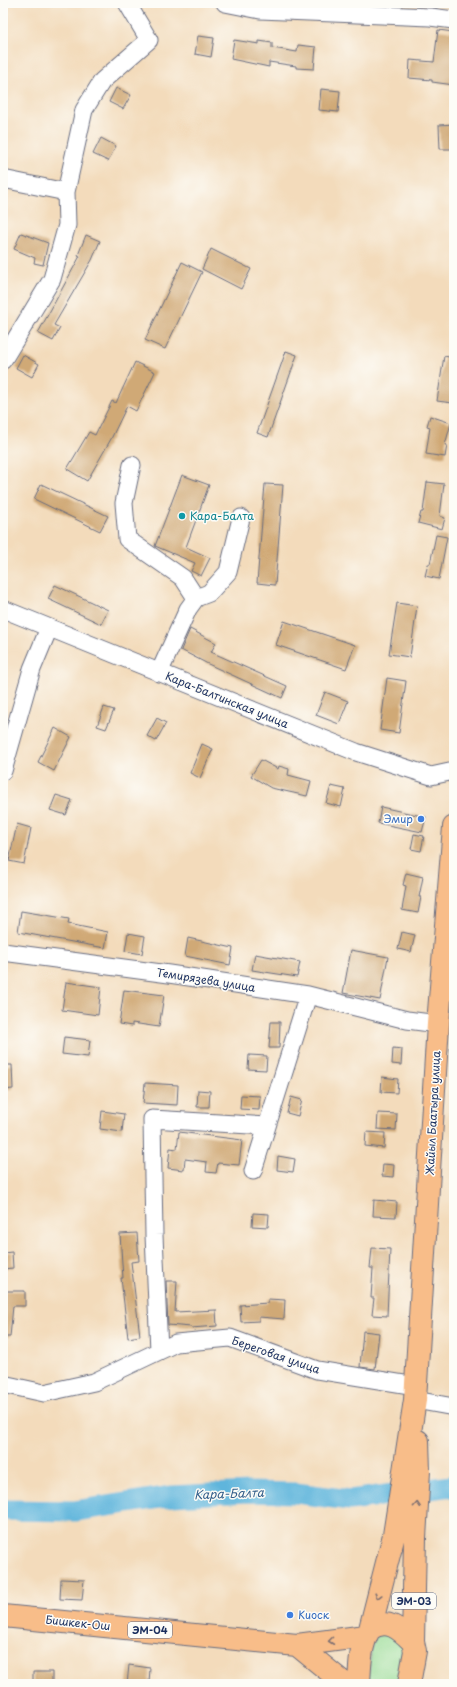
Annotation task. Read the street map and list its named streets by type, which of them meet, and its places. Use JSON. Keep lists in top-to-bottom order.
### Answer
{
  "streets": {
    "highway": [
      "Жайыл Баатыра улица",
      "ЭМ-03",
      "Бишкек-Ош",
      "ЭМ-04"
    ],
    "street": ["Кара-Балтинская улица", "Темирязева улица", "Береговая улица"]
  },
  "crossings": [
    ["Темирязева улица", "Жайыл Баатыра улица"],
    ["Жайыл Баатыра улица", "Береговая улица"],
    ["Жайыл Баатыра улица", "ЭМ-03"],
    ["ЭМ-03", "ЭМ-04"],
    ["Бишкек-Ош", "ЭМ-04"]
  ],
  "water": ["Кара-Балта"],
  "places": ["Кара-Балта", "Эмир", "Киоск"]
}
